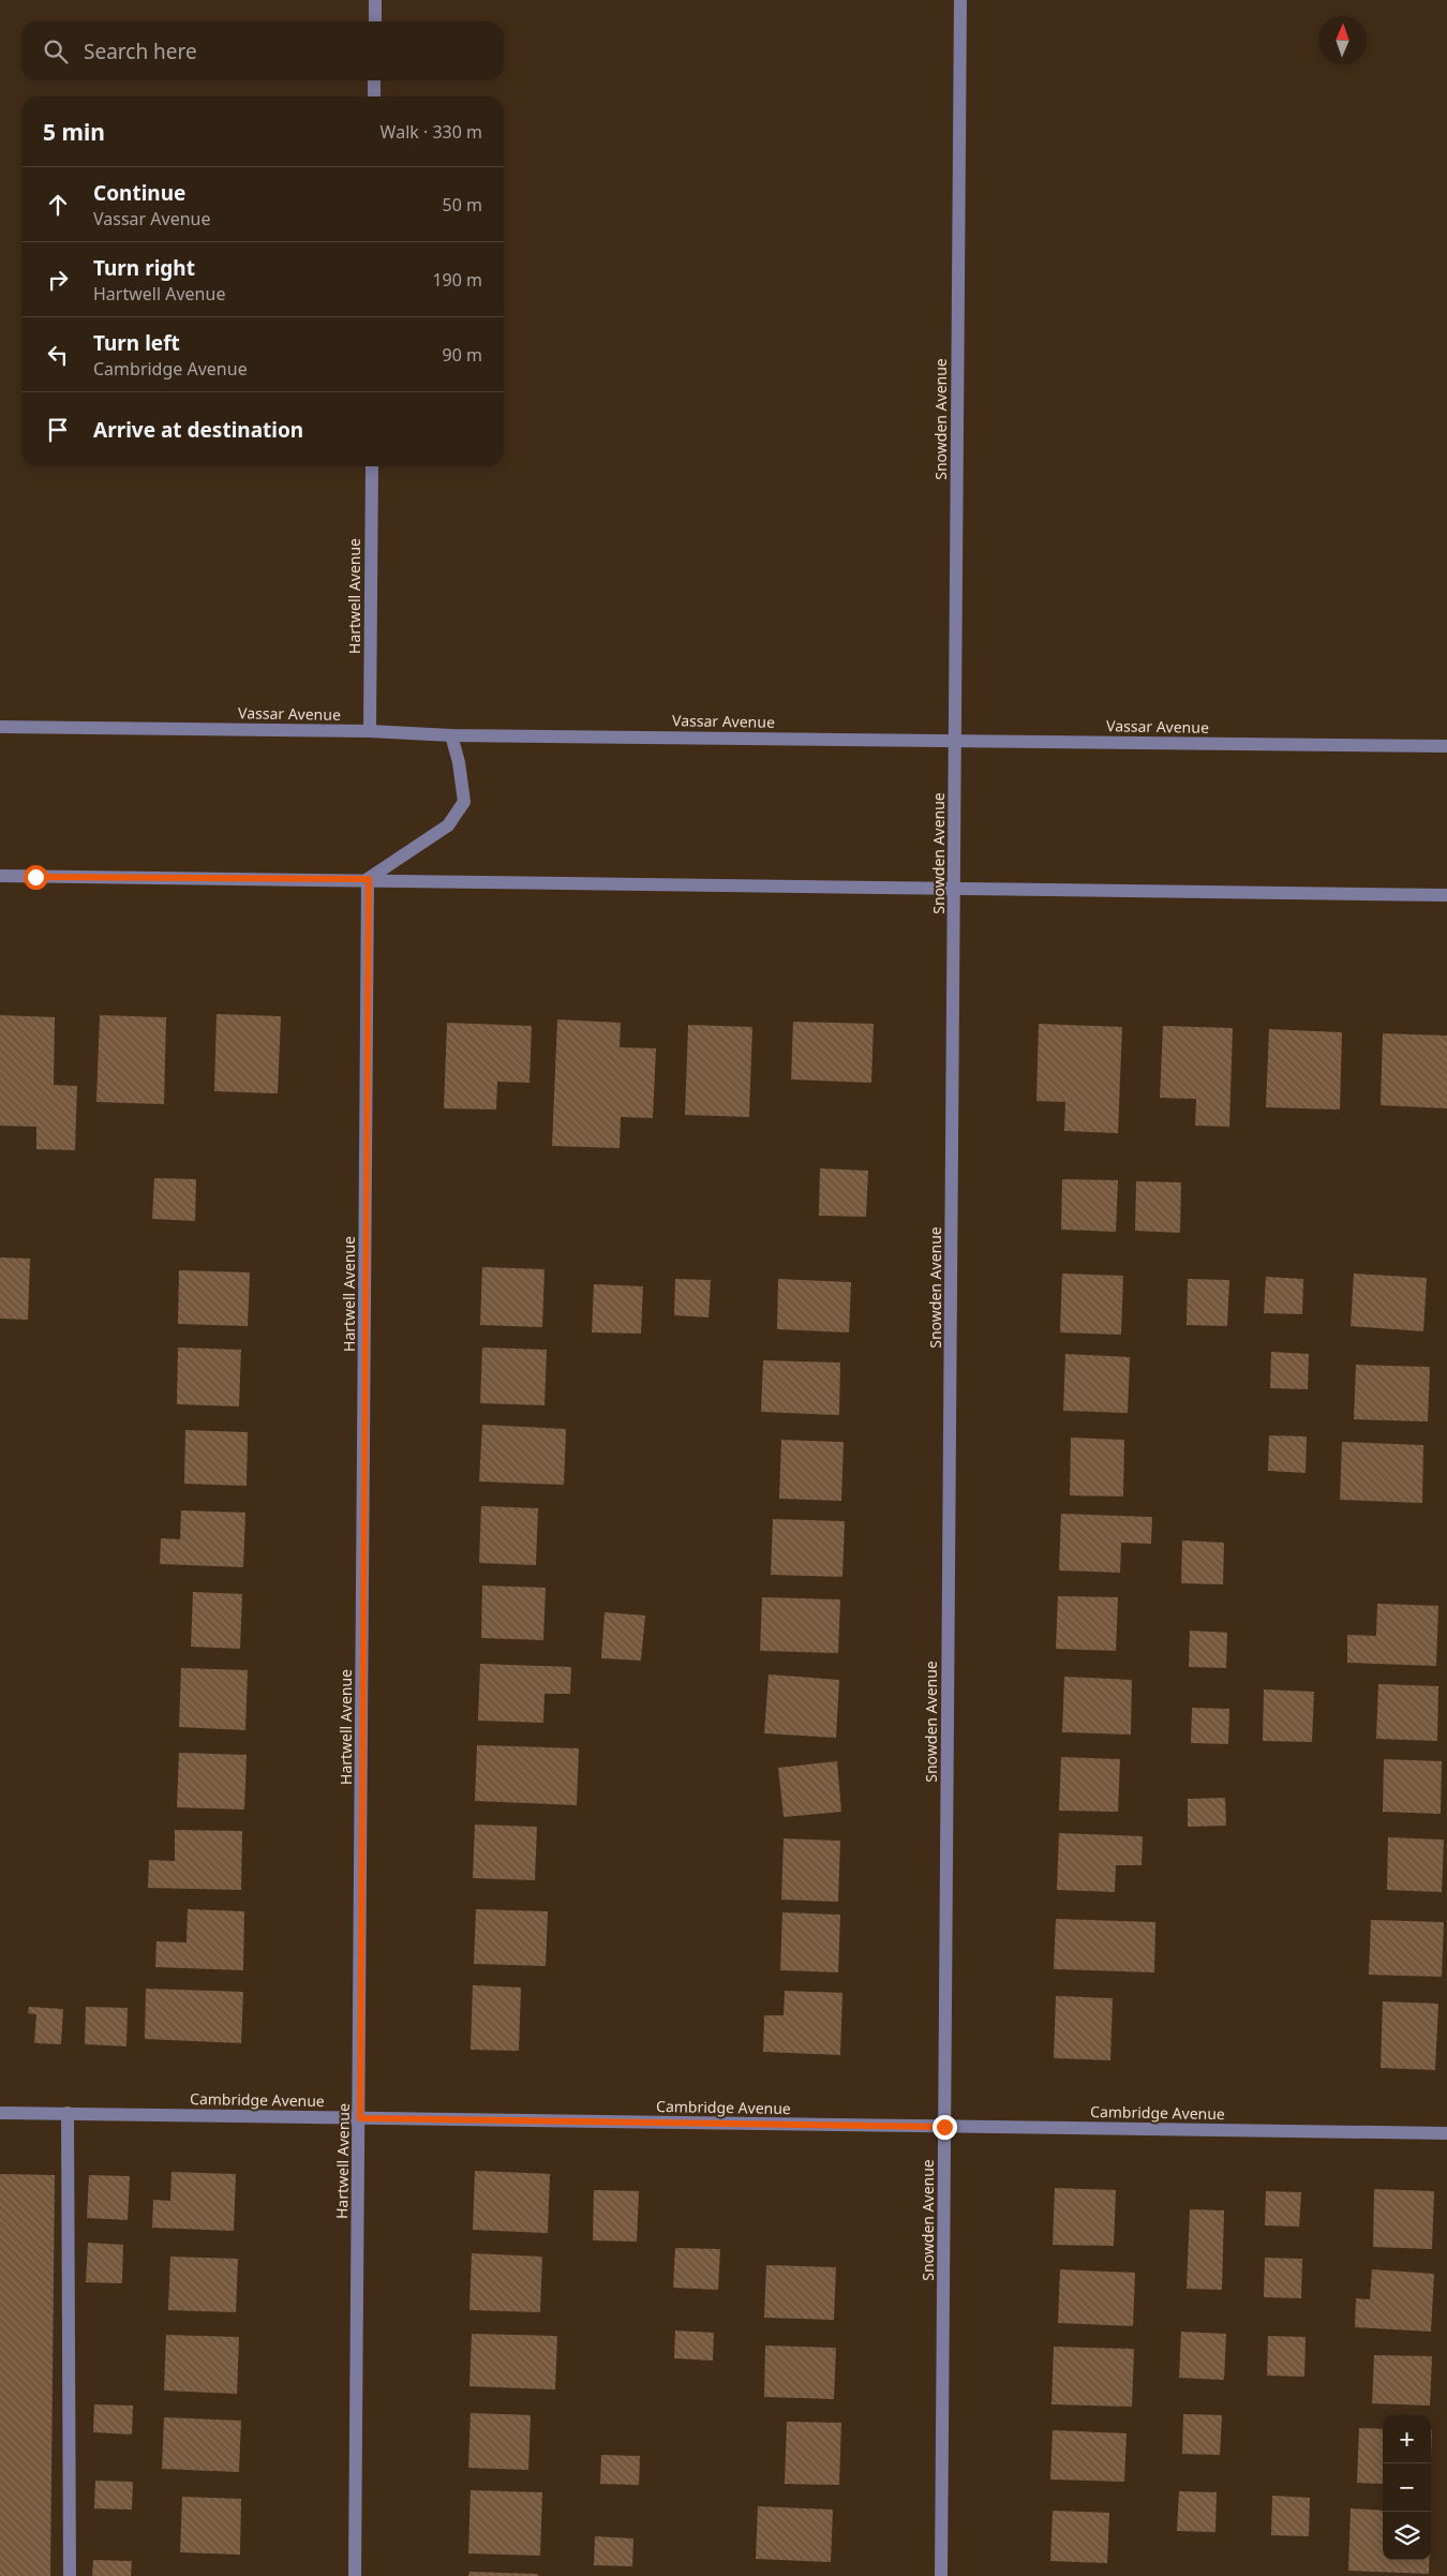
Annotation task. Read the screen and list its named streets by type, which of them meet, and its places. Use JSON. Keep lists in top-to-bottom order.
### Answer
{
  "streets": {
    "street": [
      "Snowden Avenue",
      "Hartwell Avenue",
      "Vassar Avenue",
      "Cambridge Avenue"
    ]
  },
  "crossings": [
    ["Snowden Avenue", "Vassar Avenue"],
    ["Snowden Avenue", "Cambridge Avenue"],
    ["Hartwell Avenue", "Vassar Avenue"],
    ["Hartwell Avenue", "Cambridge Avenue"]
  ],
  "north": "top",
  "page": {
    "search": "Search here",
    "heading": ["5 min", "Walk · 330 m"],
    "list": [
      ["Continue", "Vassar Avenue", "50 m"],
      ["Turn right", "Hartwell Avenue", "190 m"],
      ["Turn left", "Cambridge Avenue", "90 m"],
      "Arrive at destination"
    ],
    "map_buttons": ["+", "−"]
  }
}
